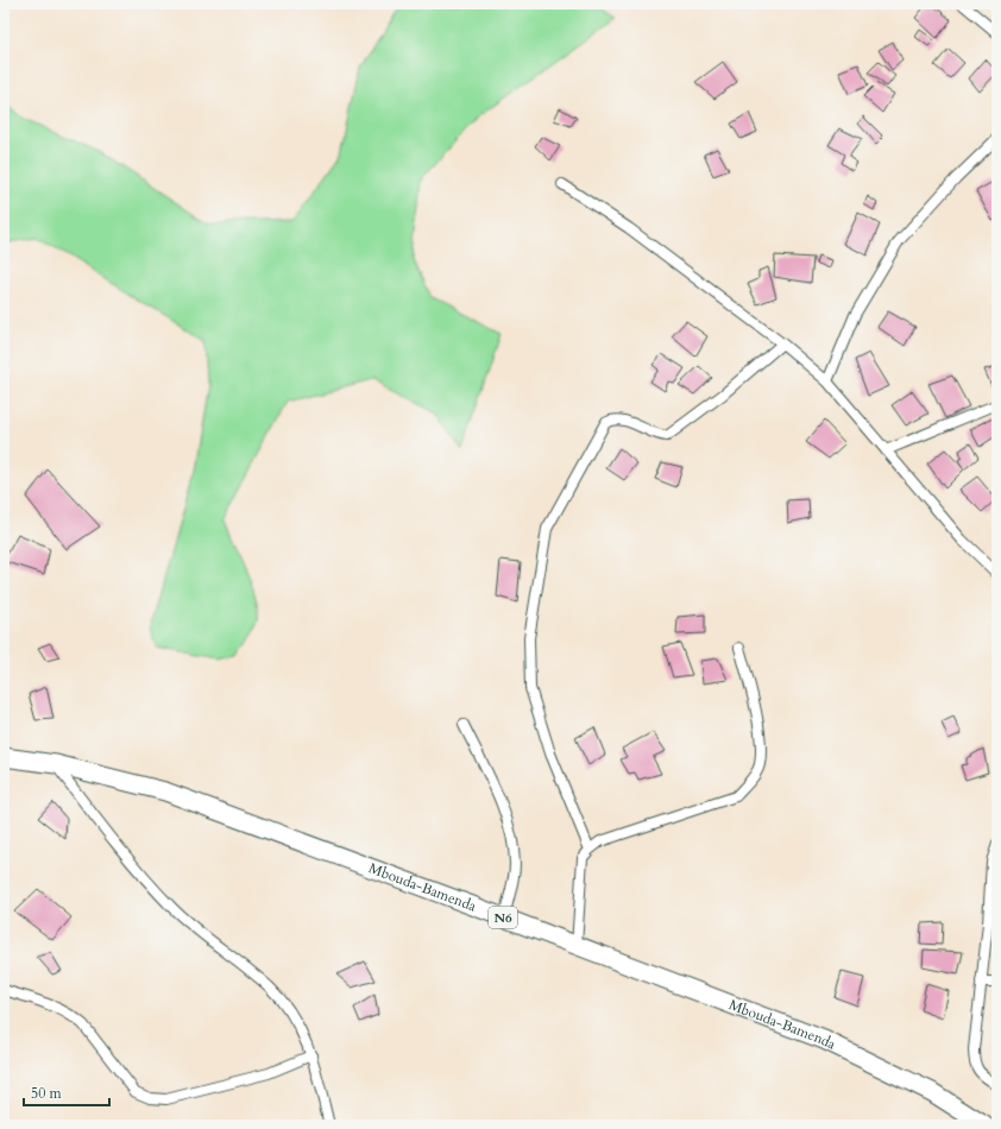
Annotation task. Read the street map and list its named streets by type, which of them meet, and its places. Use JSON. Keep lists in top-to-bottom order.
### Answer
{
  "streets": {
    "highway": ["Mbouda-Bamenda", "N6"]
  },
  "scale_bar": "50 m"
}
